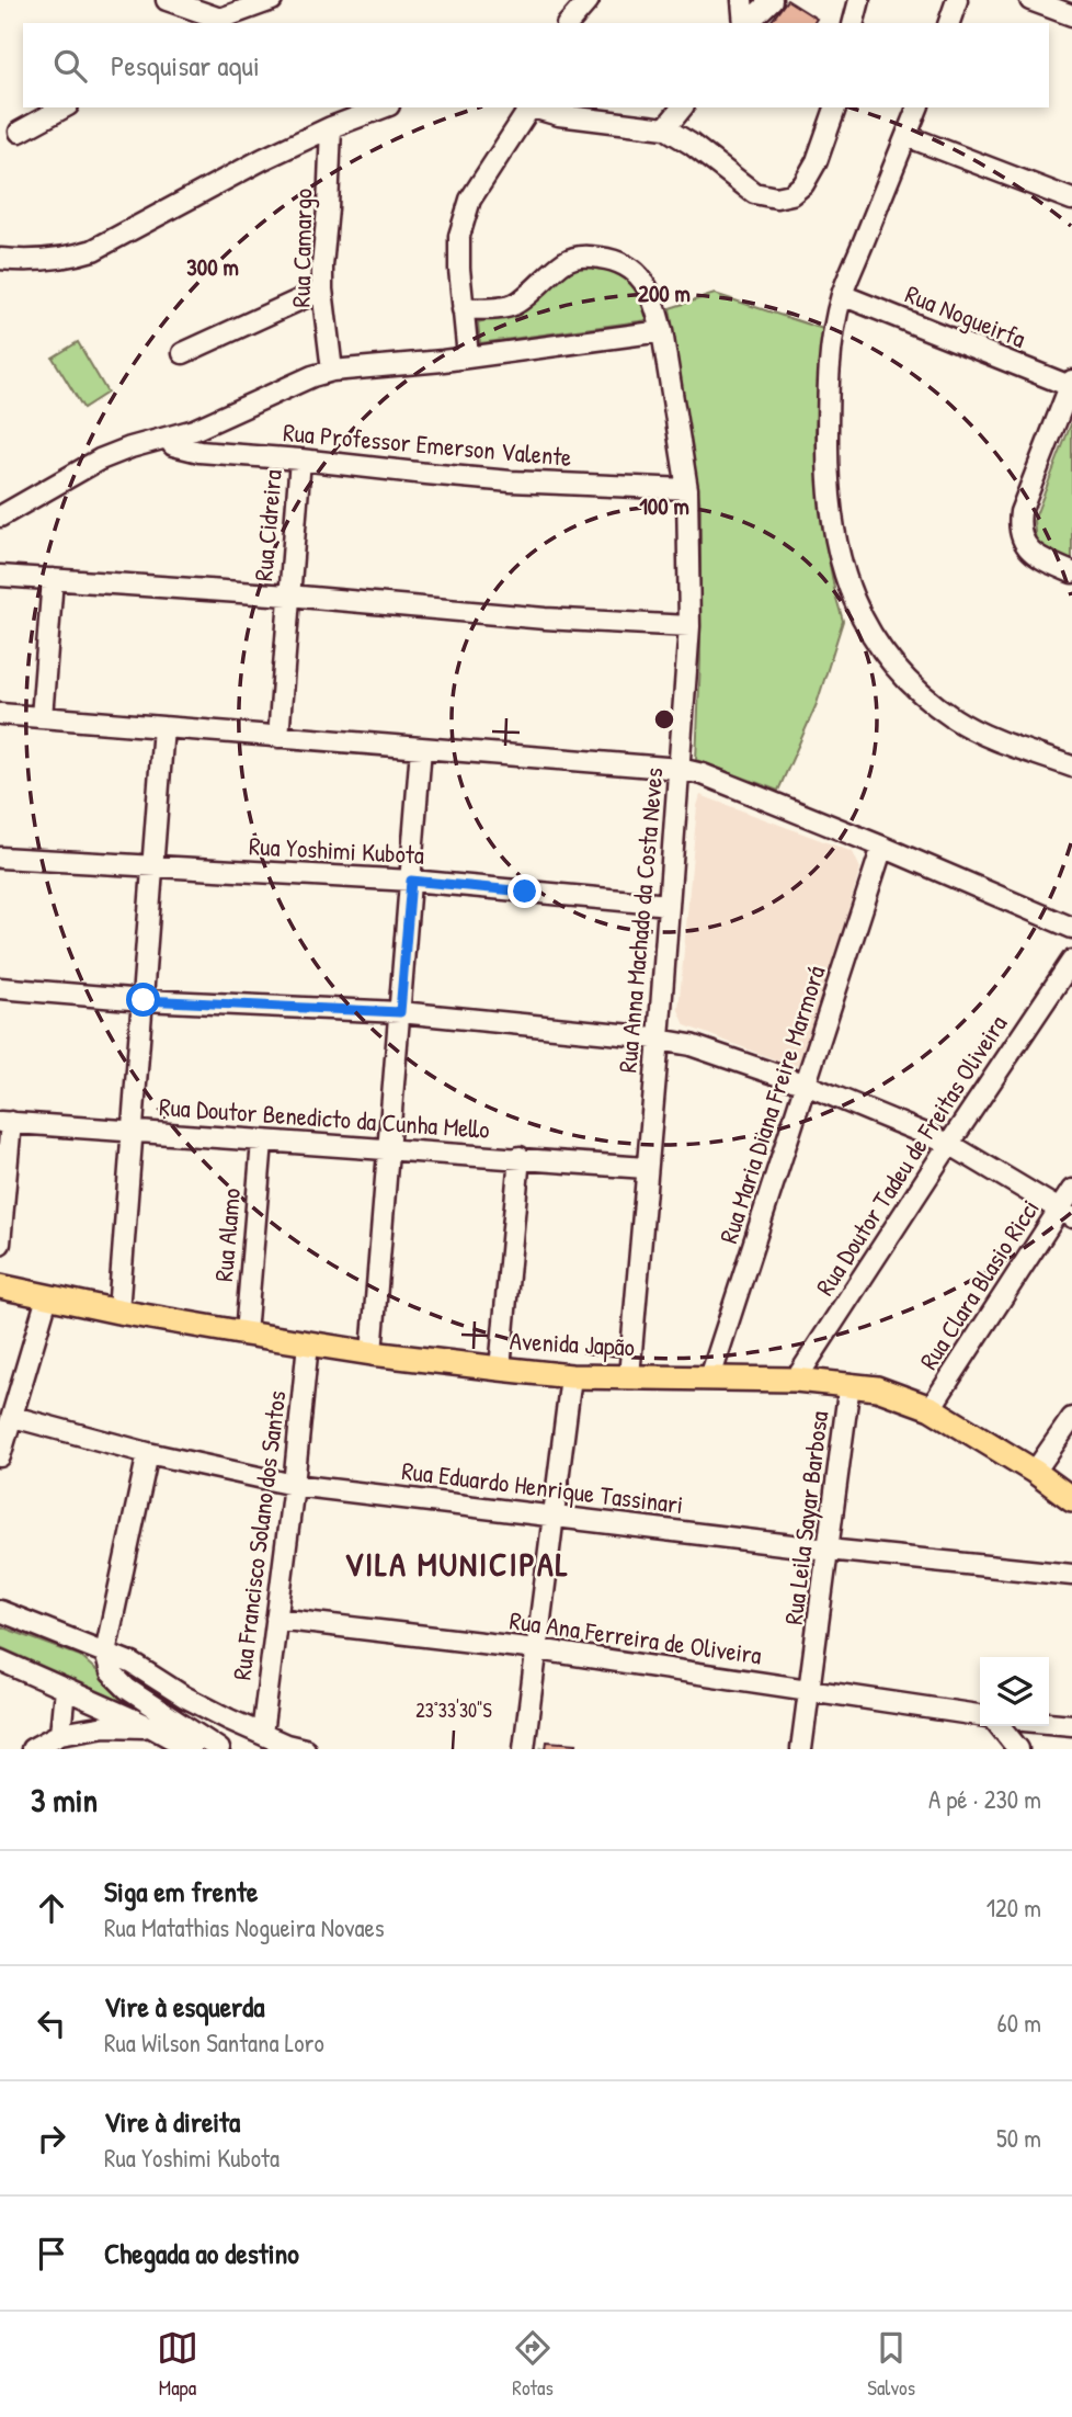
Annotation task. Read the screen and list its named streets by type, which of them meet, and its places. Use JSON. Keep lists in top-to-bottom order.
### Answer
{
  "streets": {
    "main road": ["Avenida Japão"],
    "street": [
      "Rua Camargo",
      "Rua Nogueirfa",
      "Rua Professor Emerson Valente",
      "Rua Cidreira",
      "Rua Yoshimi Kubota",
      "Rua Anna Machado da Costa Neves",
      "Rua Maria Diana Freire Marmorá",
      "Rua Doutor Benedicto da Cunha Mello",
      "Rua Doutor Tadeu de Freitas Oliveira",
      "Rua Alamo",
      "Rua Clara Blasio Ricci",
      "Rua Eduardo Henrique Tassinari",
      "Rua Leila Sayar Barbosa",
      "Rua Francisco Solano dos Santos",
      "Rua Ana Ferreira de Oliveira"
    ]
  },
  "crossings": [
    ["Rua Professor Emerson Valente", "Rua Cidreira"],
    ["Rua Professor Emerson Valente", "Rua Anna Machado da Costa Neves"],
    ["Rua Yoshimi Kubota", "Rua Anna Machado da Costa Neves"],
    ["Rua Anna Machado da Costa Neves", "Rua Doutor Benedicto da Cunha Mello"],
    ["Rua Anna Machado da Costa Neves", "Avenida Japão"],
    ["Rua Maria Diana Freire Marmorá", "Avenida Japão"],
    ["Rua Doutor Benedicto da Cunha Mello", "Rua Alamo"],
    ["Rua Doutor Tadeu de Freitas Oliveira", "Avenida Japão"],
    ["Rua Alamo", "Avenida Japão"],
    ["Rua Clara Blasio Ricci", "Avenida Japão"],
    ["Avenida Japão", "Rua Leila Sayar Barbosa"],
    ["Avenida Japão", "Rua Francisco Solano dos Santos"],
    ["Rua Eduardo Henrique Tassinari", "Rua Leila Sayar Barbosa"],
    ["Rua Eduardo Henrique Tassinari", "Rua Francisco Solano dos Santos"],
    ["Rua Leila Sayar Barbosa", "Rua Ana Ferreira de Oliveira"],
    ["Rua Francisco Solano dos Santos", "Rua Ana Ferreira de Oliveira"]
  ],
  "districts": ["VILA MUNICIPAL"],
  "page": {
    "search": "Pesquisar aqui",
    "heading": ["3 min", "A pé · 230 m"],
    "list": [
      ["Siga em frente", "Rua Matathias Nogueira Novaes", "120 m"],
      ["Vire à esquerda", "Rua Wilson Santana Loro", "60 m"],
      ["Vire à direita", "Rua Yoshimi Kubota", "50 m"],
      "Chegada ao destino"
    ],
    "nav": ["Mapa", "Rotas", "Salvos"]
  },
  "coordinates": ["23°33'30\"S"],
  "rings": ["300 m", "200 m", "100 m"]
}
